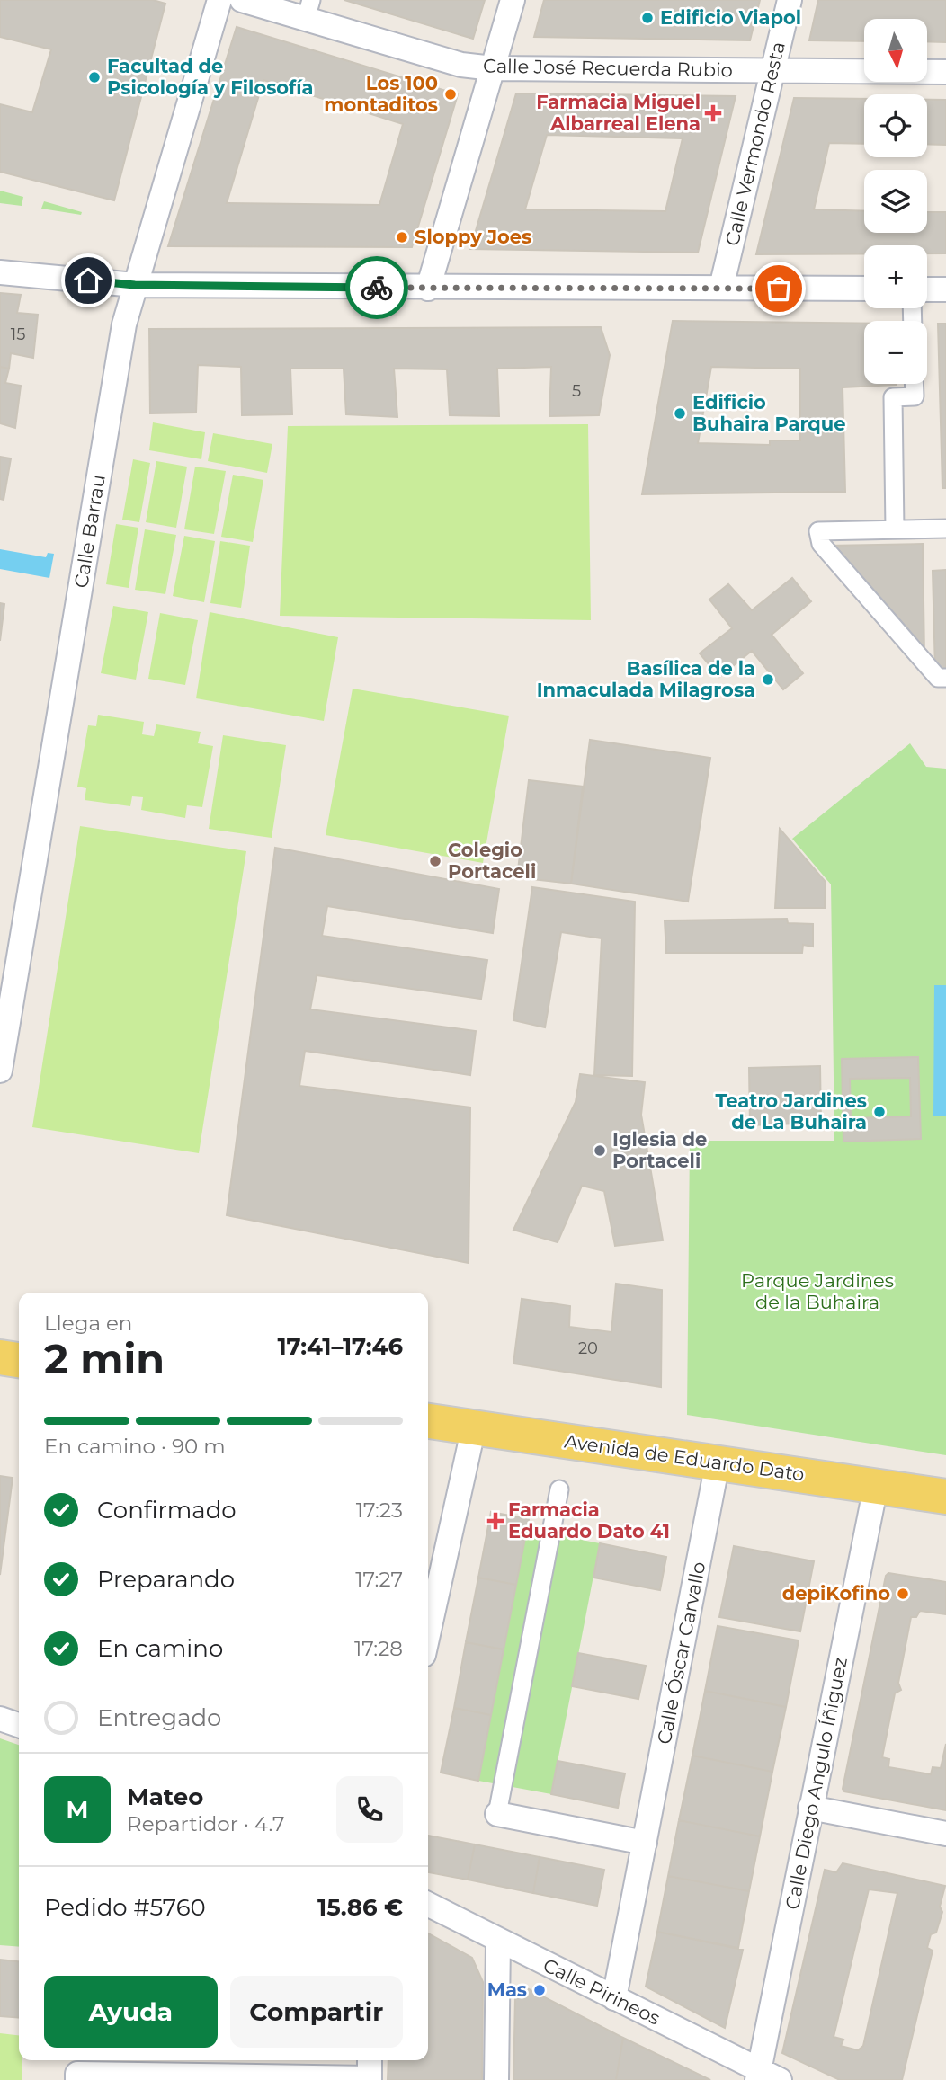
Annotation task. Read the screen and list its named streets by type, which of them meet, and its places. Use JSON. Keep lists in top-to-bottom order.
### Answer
{
  "streets": {
    "main road": ["Avenida de Eduardo Dato"],
    "street": [
      "Calle José Recuerda Rubio",
      "Calle Vermondo Resta",
      "Calle Barrau",
      "Calle Óscar Carvallo",
      "Calle Diego Angulo Íñiguez",
      "Calle Pirineos"
    ]
  },
  "crossings": [
    ["Calle José Recuerda Rubio", "Calle Vermondo Resta"],
    ["Avenida de Eduardo Dato", "Calle Óscar Carvallo"],
    ["Avenida de Eduardo Dato", "Calle Diego Angulo Íñiguez"],
    ["Calle Óscar Carvallo", "Calle Pirineos"],
    ["Calle Diego Angulo Íñiguez", "Calle Pirineos"]
  ],
  "parks": ["Parque Jardines de la Buhaira"],
  "places": {
    "other": [
      "Edificio Viapol",
      "Facultad de Psicología y Filosofía",
      "Los 100 montaditos",
      "Sloppy Joes",
      "Edificio Buhaira Parque",
      "Basílica de la Inmaculada Milagrosa",
      "Colegio Portaceli",
      "Teatro Jardines de La Buhaira",
      "Iglesia de Portaceli",
      "depiKofino",
      "Mas"
    ],
    "health": ["Farmacia Miguel Albarreal Elena", "Farmacia Eduardo Dato 41"]
  },
  "house_numbers": ["15", "5", "20"],
  "north": "bottom",
  "page": {
    "map_buttons": ["+", "−"],
    "heading": ["2 min", "Llega en", "17:41–17:46"],
    "panel": [
      "Mateo",
      "Repartidor · 4.7",
      "Pedido #5760",
      "15.86 €"
    ],
    "bar": "En camino · 90 m",
    "list": [
      ["Confirmado", "17:23"],
      ["Preparando", "17:27"],
      ["En camino", "17:28"],
      "Entregado"
    ],
    "round": "M",
    "buttons": ["Ayuda", "Compartir"]
  }
}
